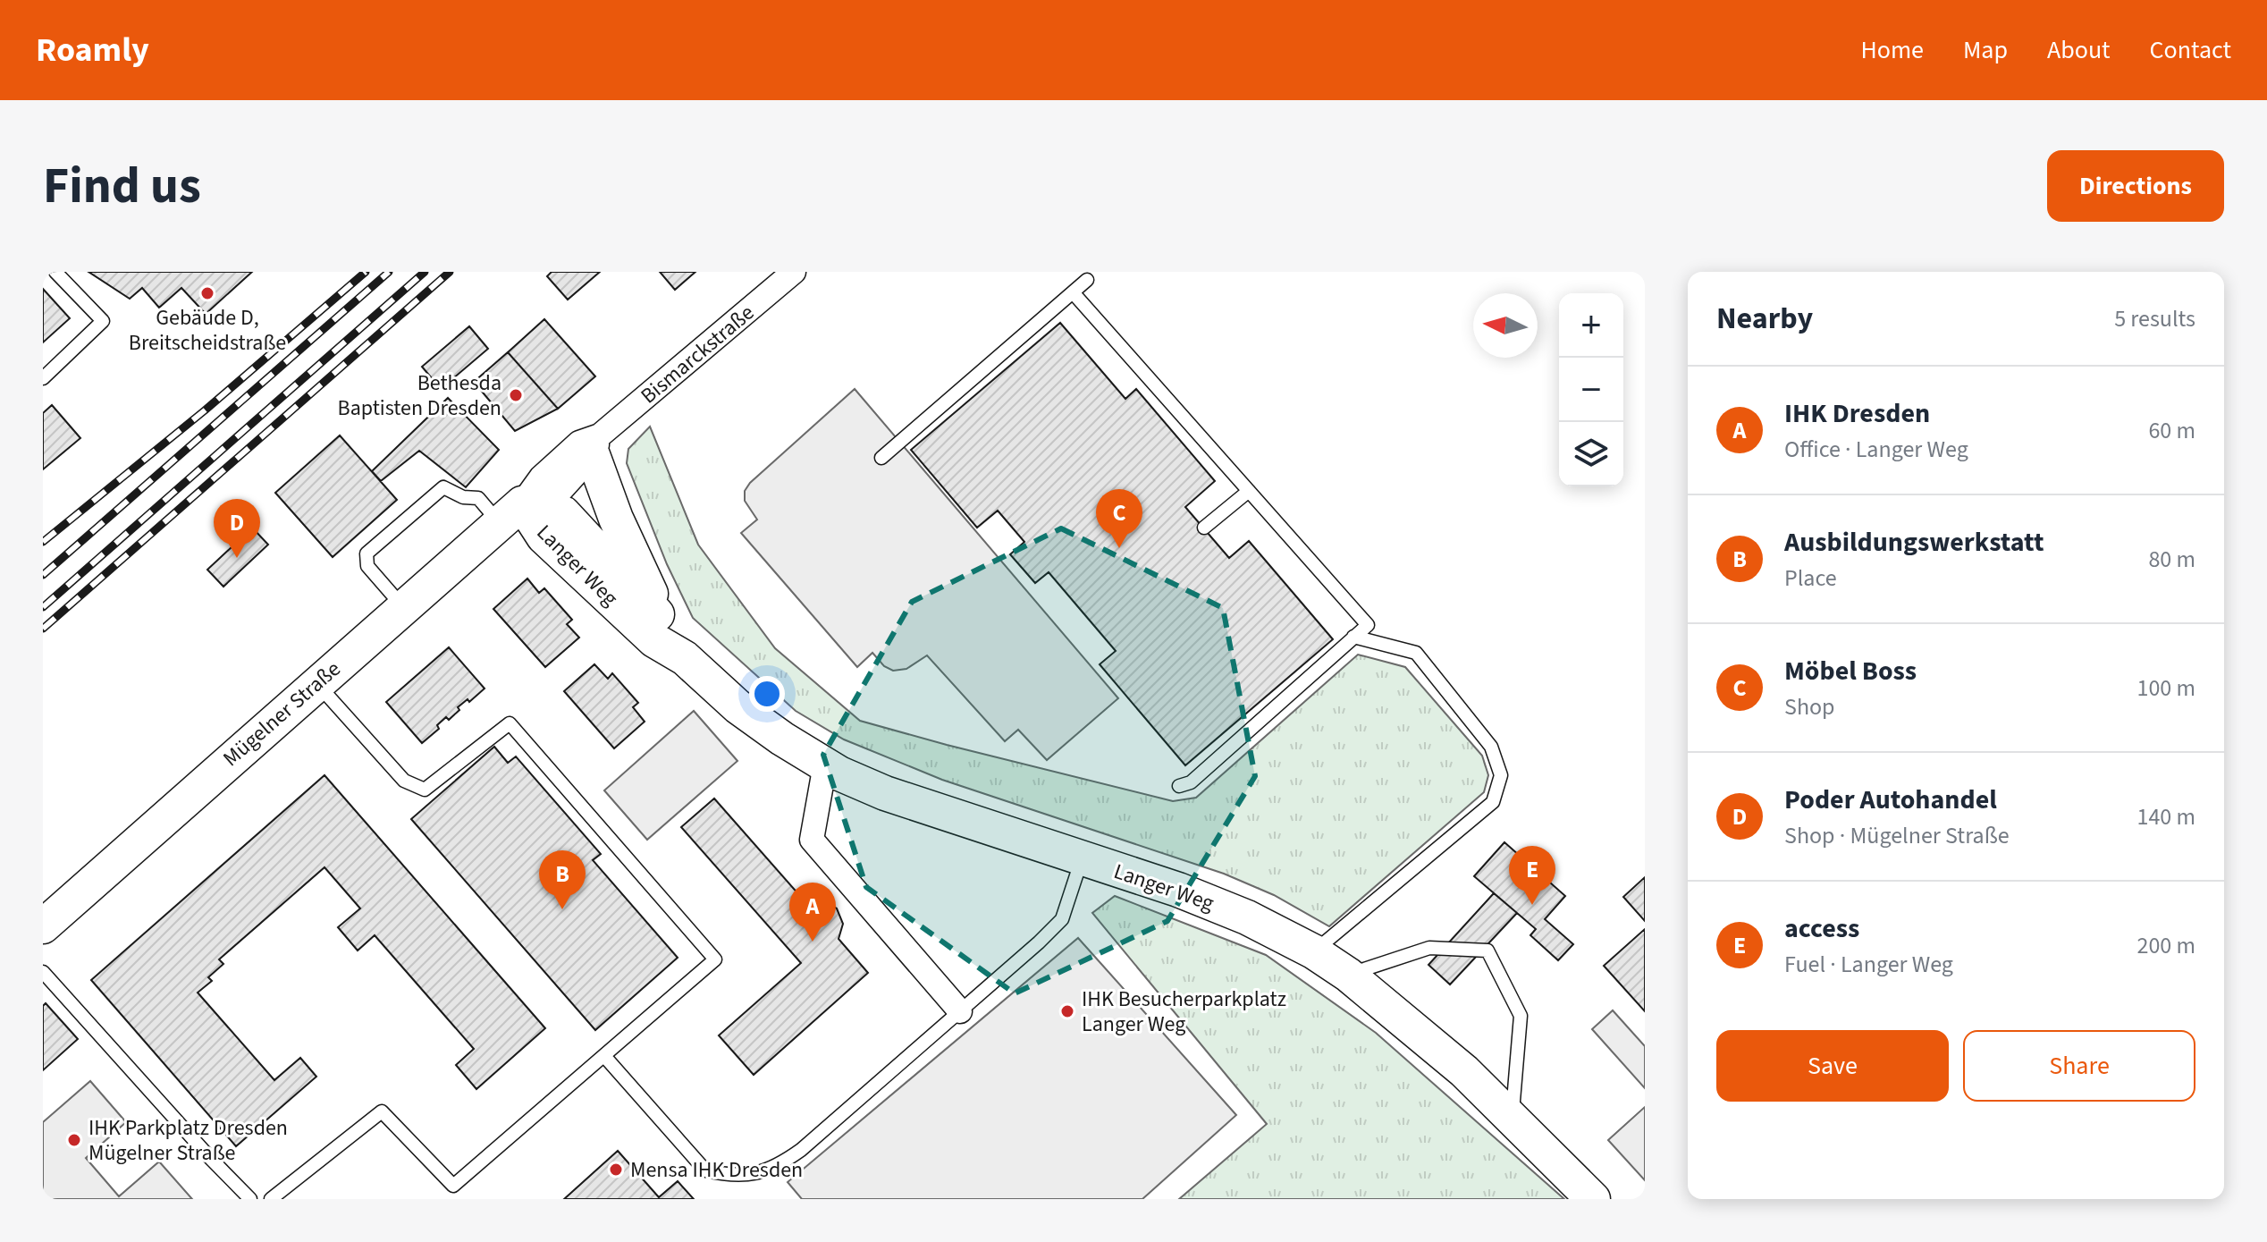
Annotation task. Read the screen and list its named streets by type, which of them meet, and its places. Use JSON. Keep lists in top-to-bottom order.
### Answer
{
  "streets": {
    "main road": ["Langer Weg", "Mügelner Straße"],
    "street": ["Bismarckstraße"]
  },
  "crossings": [
    ["Bismarckstraße", "Langer Weg"],
    ["Bismarckstraße", "Mügelner Straße"],
    ["Langer Weg", "Mügelner Straße"]
  ],
  "places": [
    "Gebäude D, Breitscheidstraße",
    "Bethesda Baptisten Dresden",
    "IHK Besucherparkplatz Langer Weg",
    "IHK Parkplatz Dresden Mügelner Straße",
    "Mensa IHK Dresden"
  ],
  "north": "left",
  "page": {
    "header": "Roamly",
    "nav": [
      "Home",
      "Map",
      "About",
      "Contact"
    ],
    "buttons": [
      "Directions",
      ["Save", "Share"]
    ],
    "title": "Find us",
    "heading": ["Nearby", "5 results"],
    "map_buttons": ["+", "−"],
    "list": [
      {
        "mark": "A",
        "name": "IHK Dresden",
        "note": "Office · Langer Weg",
        "value": "60 m"
      },
      {
        "mark": "B",
        "name": "Ausbildungswerkstatt",
        "note": "Place",
        "value": "80 m"
      },
      {
        "mark": "C",
        "name": "Möbel Boss",
        "note": "Shop",
        "value": "100 m"
      },
      {
        "mark": "D",
        "name": "Poder Autohandel",
        "note": "Shop · Mügelner Straße",
        "value": "140 m"
      },
      {
        "mark": "E",
        "name": "access",
        "note": "Fuel · Langer Weg",
        "value": "200 m"
      }
    ],
    "pins": [
      "C",
      "D",
      "E",
      "B",
      "A"
    ]
  }
}
